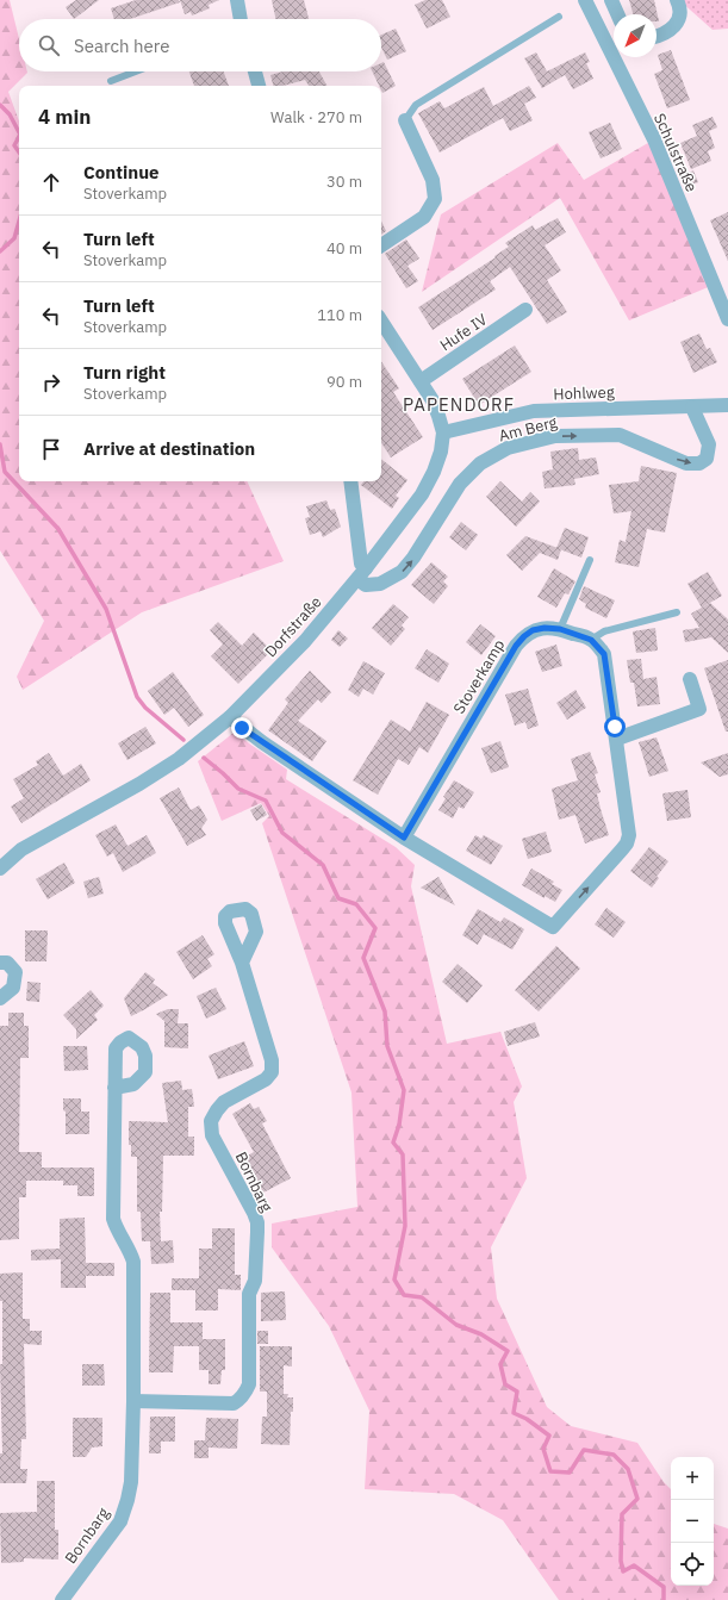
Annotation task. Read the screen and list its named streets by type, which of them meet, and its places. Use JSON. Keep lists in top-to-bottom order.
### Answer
{
  "streets": {
    "street": [
      "Schulstraße",
      "Hufe IV",
      "Hohlweg",
      "Am Berg",
      "Dorfstraße",
      "Stoverkamp",
      "Bornbarg"
    ]
  },
  "crossings": [
    ["Hufe IV", "Dorfstraße"],
    ["Hohlweg", "Am Berg"],
    ["Hohlweg", "Dorfstraße"],
    ["Am Berg", "Dorfstraße"]
  ],
  "districts": ["PAPENDORF"],
  "north": "bottom left",
  "page": {
    "search": "Search here",
    "heading": ["4 min", "Walk · 270 m"],
    "list": [
      ["Continue", "Stoverkamp", "30 m"],
      ["Turn left", "Stoverkamp", "40 m"],
      ["Turn left", "Stoverkamp", "110 m"],
      ["Turn right", "Stoverkamp", "90 m"],
      "Arrive at destination"
    ],
    "map_buttons": ["+", "−"]
  }
}
